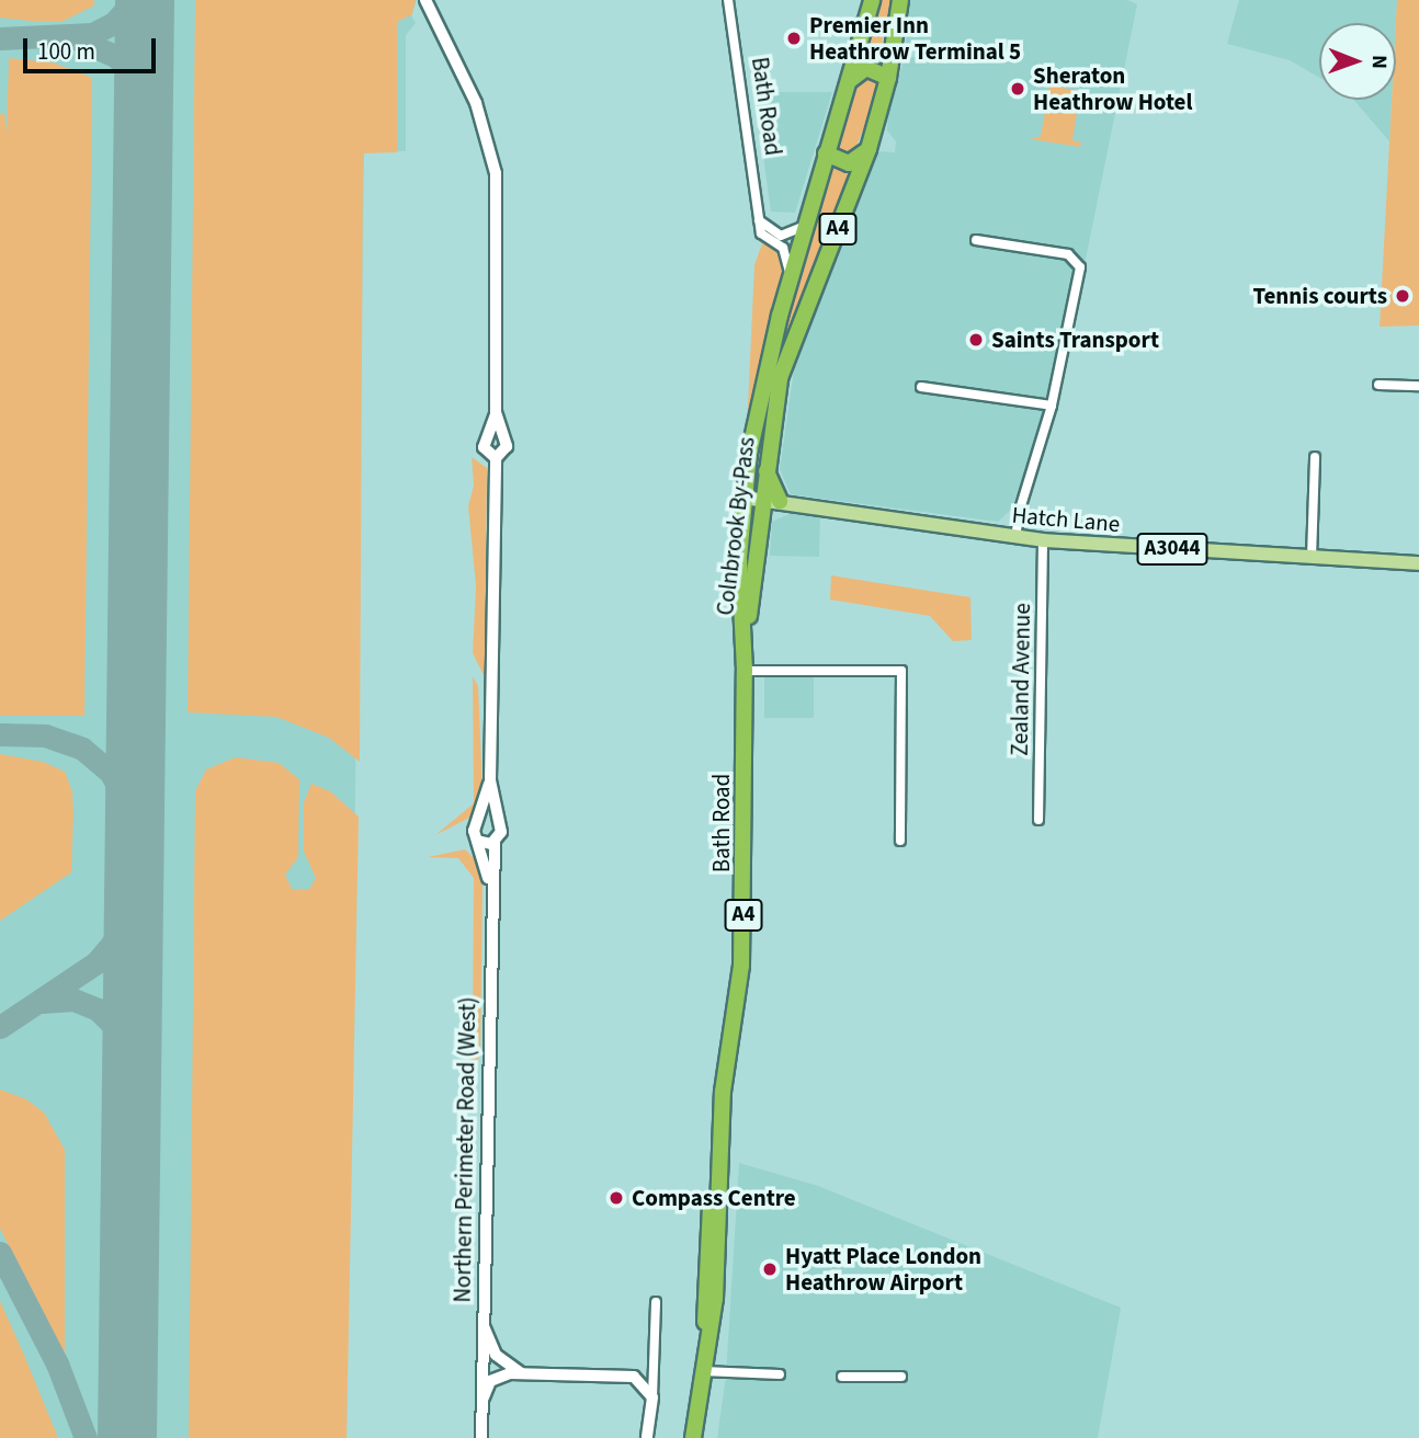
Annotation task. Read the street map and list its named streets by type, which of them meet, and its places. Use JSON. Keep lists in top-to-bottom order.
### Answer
{
  "streets": {
    "highway": ["Bath Road", "A4", "Colnbrook By-Pass"],
    "main road": ["Hatch Lane", "A3044"],
    "street": ["Zealand Avenue", "Northern Perimeter Road (West)"]
  },
  "crossings": [
    ["Bath Road", "Colnbrook By-Pass"],
    ["Hatch Lane", "Colnbrook By-Pass"],
    ["Hatch Lane", "Zealand Avenue"]
  ],
  "places": [
    "Premier Inn Heathrow Terminal 5",
    "Sheraton Heathrow Hotel",
    "Tennis courts",
    "Saints Transport",
    "Compass Centre",
    "Hyatt Place London Heathrow Airport"
  ],
  "scale_bar": "100 m",
  "north": "right"
}
